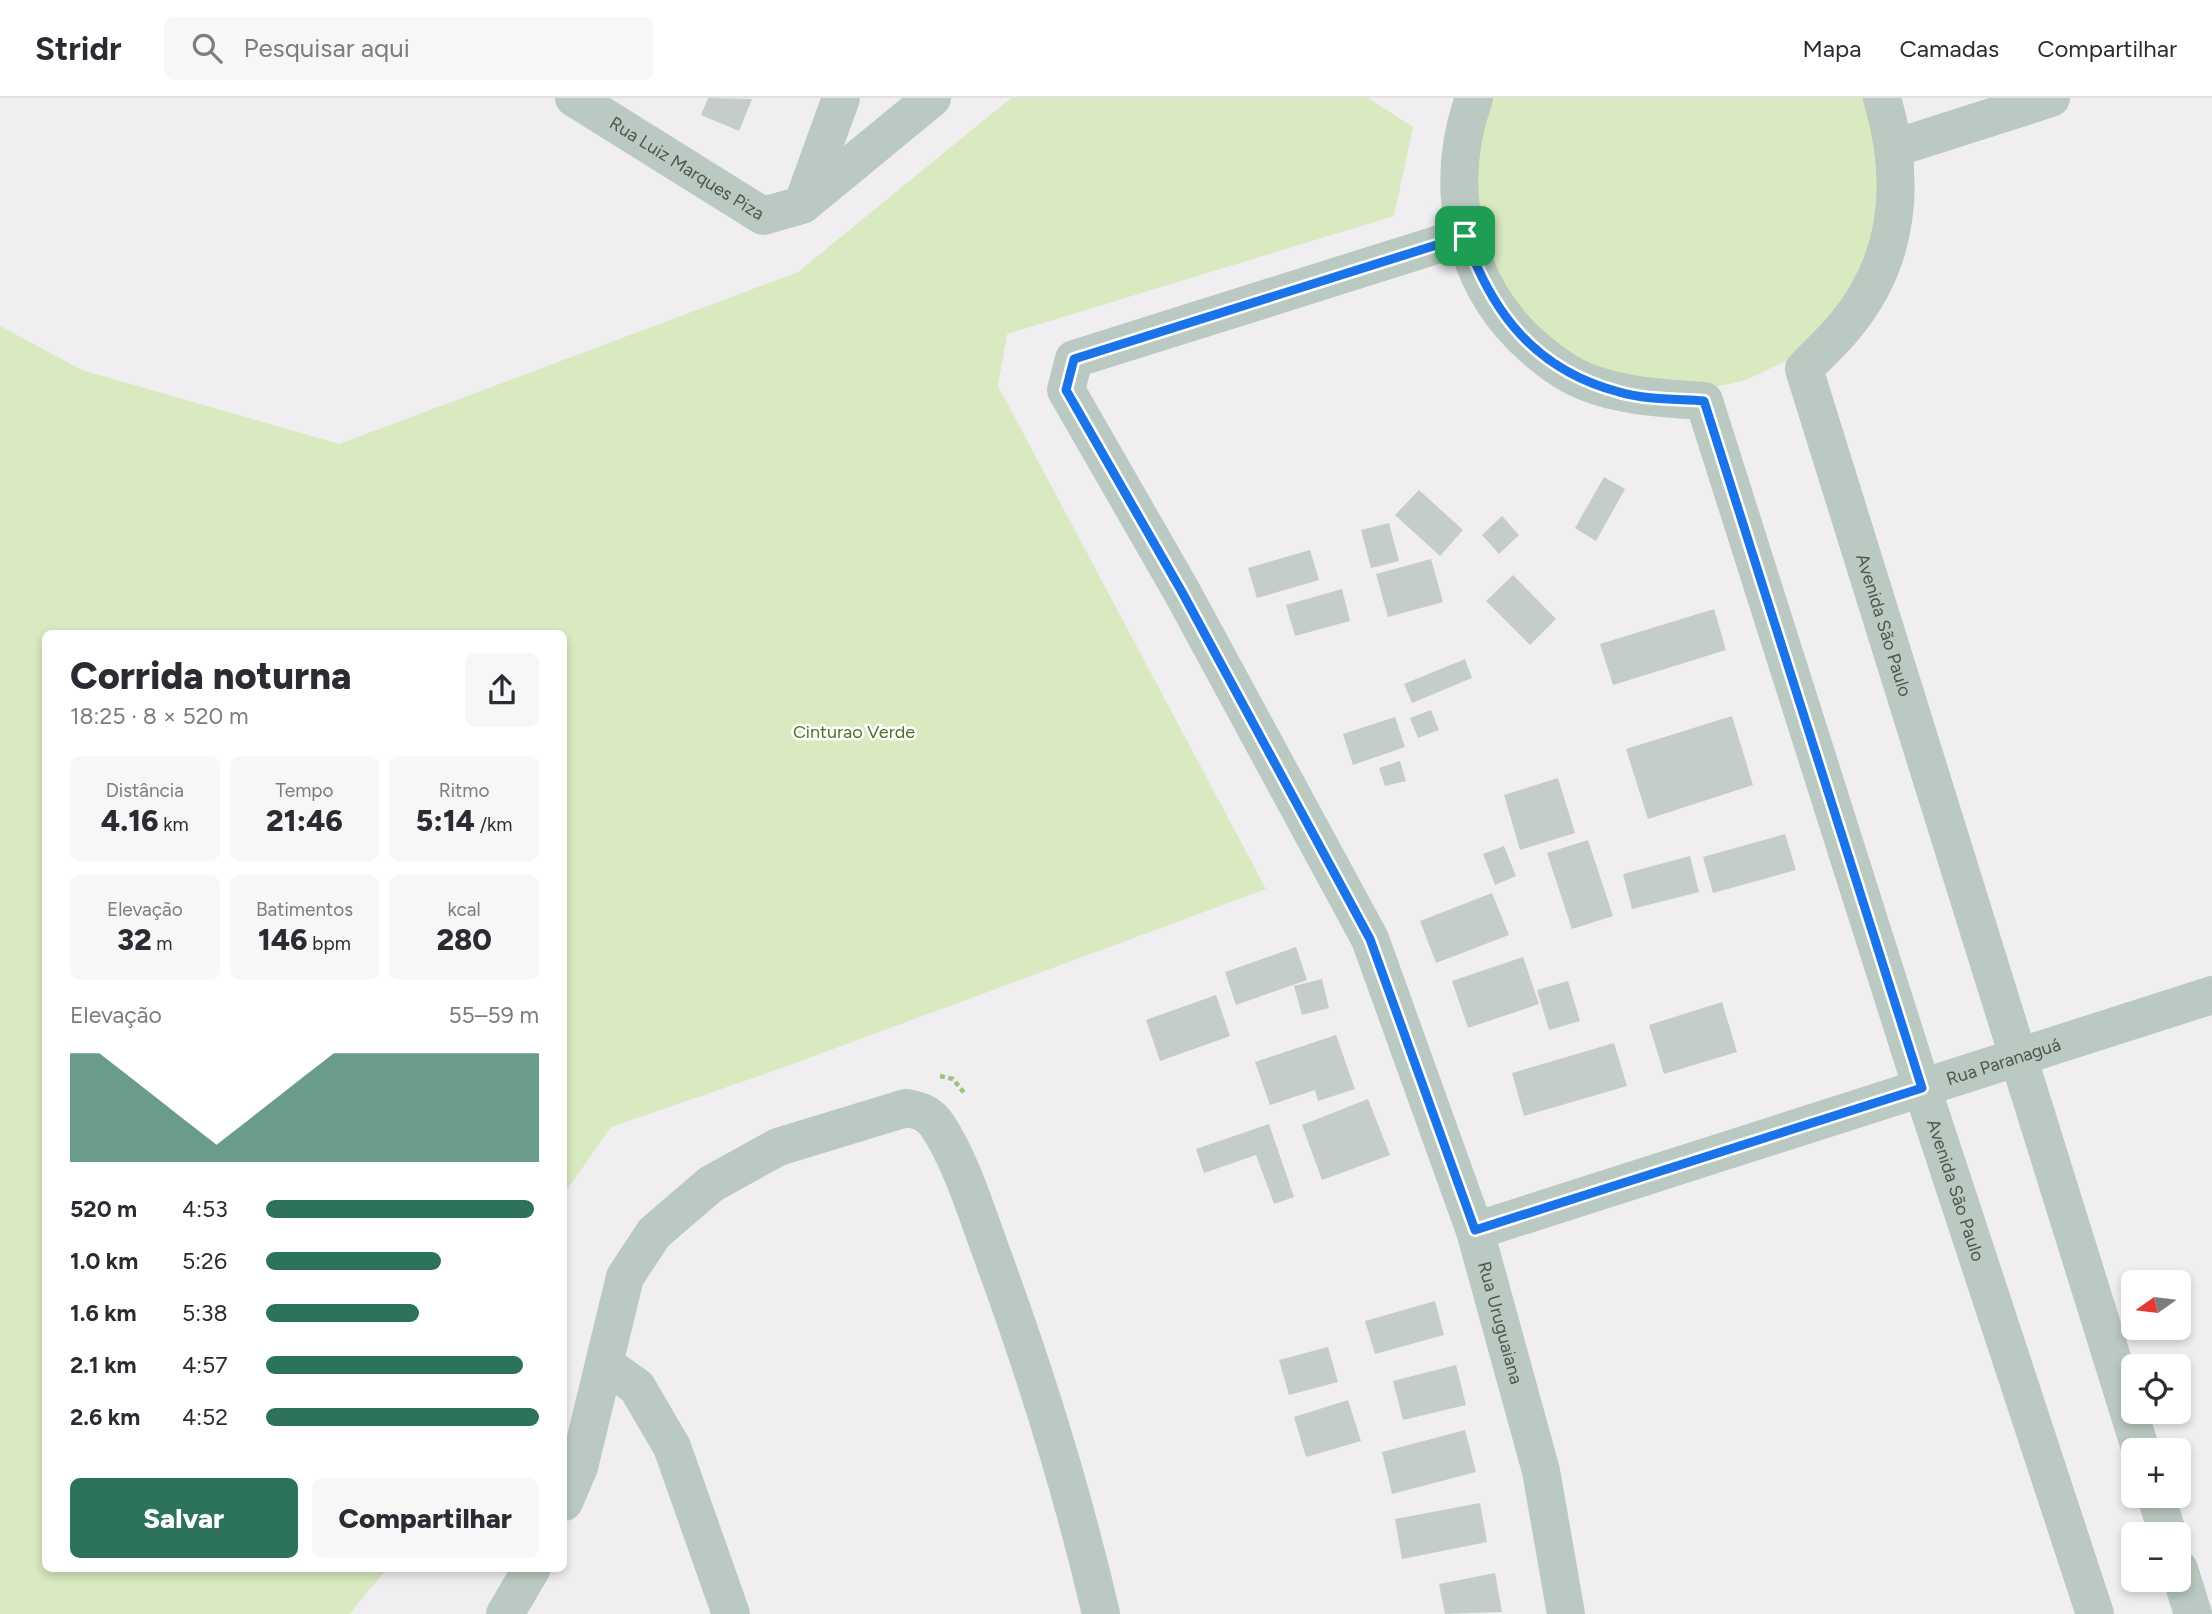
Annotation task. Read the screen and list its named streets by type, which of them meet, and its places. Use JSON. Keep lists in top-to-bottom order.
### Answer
{
  "streets": {
    "street": [
      "Rua Luiz Marques Piza",
      "Avenida São Paulo",
      "Rua Paranaguá",
      "Rua Uruguaiana"
    ]
  },
  "crossings": [
    ["Avenida São Paulo", "Rua Paranaguá"],
    ["Avenida São Paulo", "Rua Uruguaiana"],
    ["Rua Paranaguá", "Rua Uruguaiana"]
  ],
  "parks": ["Cinturao Verde"],
  "north": "left",
  "page": {
    "header": "Stridr",
    "search": "Pesquisar aqui",
    "nav": ["Mapa", "Camadas", "Compartilhar"],
    "heading": ["Corrida noturna", "18:25 · 8 × 520 m"],
    "stats": [
      ["Distância", "4.16 km"],
      ["Tempo", "21:46"],
      ["Ritmo", "5:14 /km"],
      ["Elevação", "32 m"],
      ["Batimentos", "146 bpm"],
      ["kcal", "280"]
    ],
    "chart": ["Elevação", "55–59 m"],
    "list": [
      {
        "name": "520 m",
        "note": "4:53"
      },
      {
        "name": "1.0 km",
        "note": "5:26"
      },
      {
        "name": "1.6 km",
        "note": "5:38"
      },
      {
        "name": "2.1 km",
        "note": "4:57"
      },
      {
        "name": "2.6 km",
        "note": "4:52"
      }
    ],
    "map_buttons": ["+", "−"],
    "buttons": ["Salvar", "Compartilhar"]
  }
}
